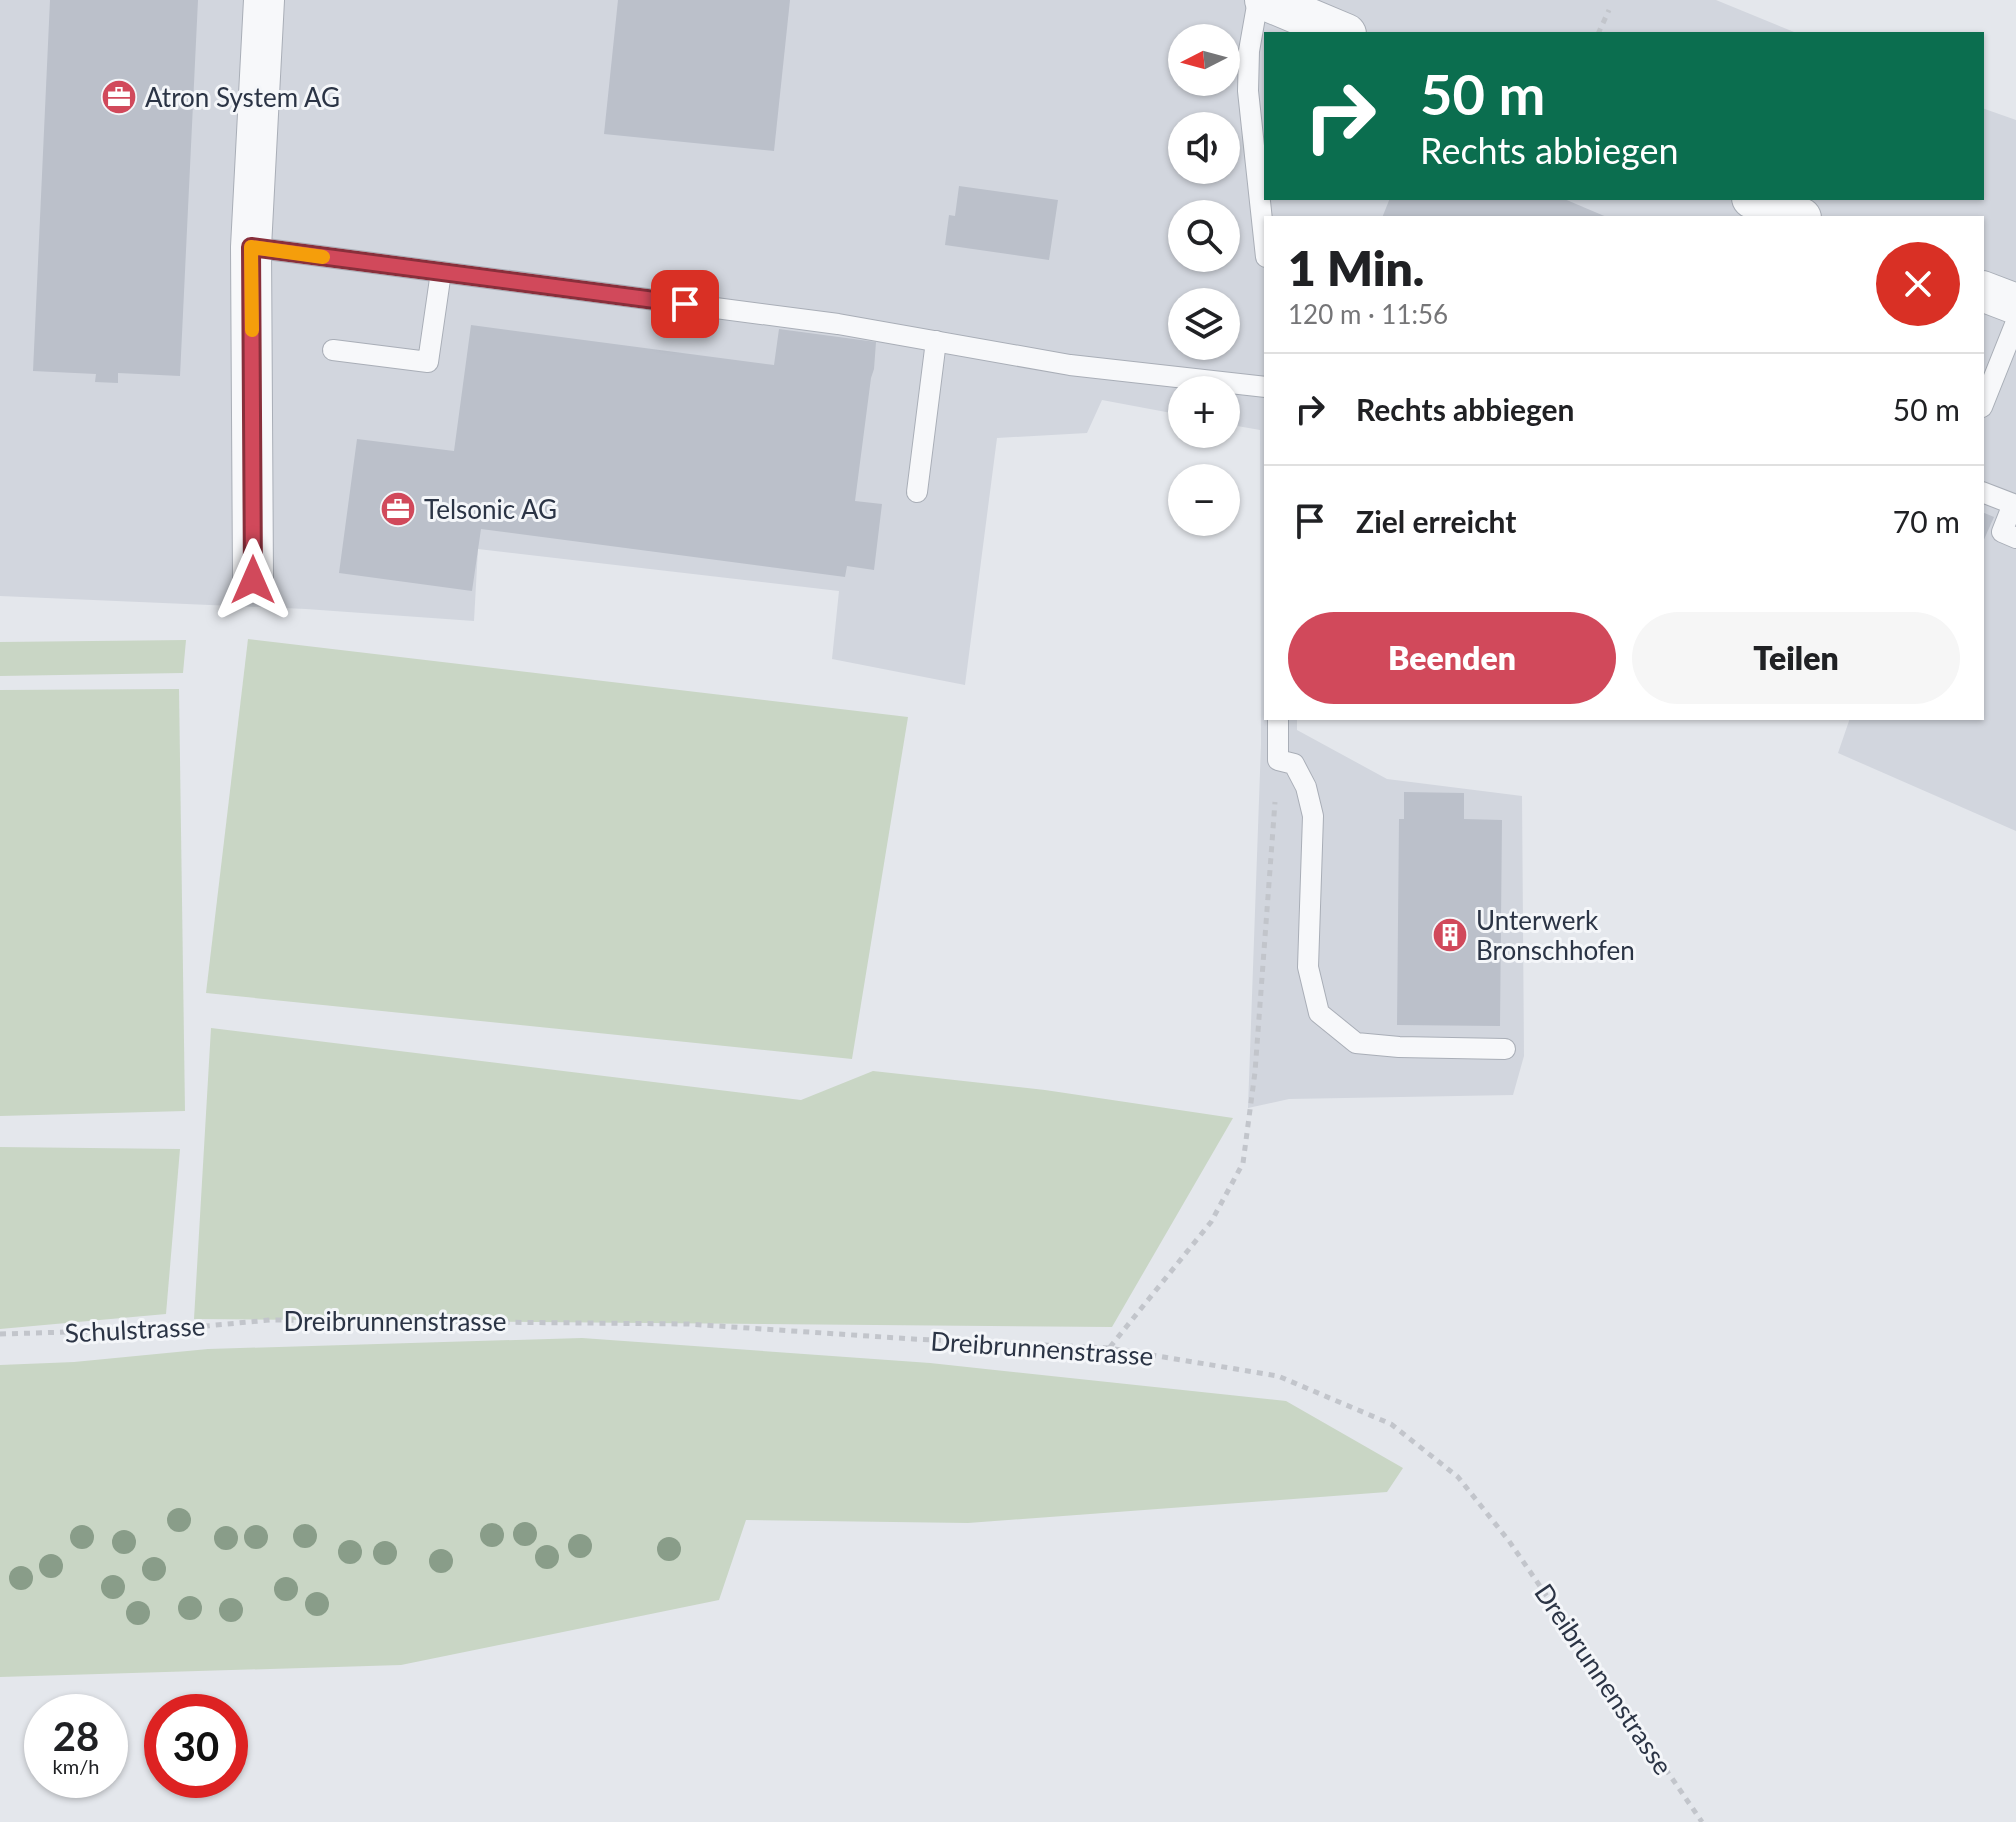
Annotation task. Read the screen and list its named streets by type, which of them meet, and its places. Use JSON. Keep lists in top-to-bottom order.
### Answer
{
  "streets": {
    "path": ["Dreibrunnenstrasse", "Schulstrasse"]
  },
  "crossings": [
    ["Dreibrunnenstrasse", "Schulstrasse"]
  ],
  "places": {
    "office": ["Atron System AG", "Telsonic AG"],
    "building": ["Unterwerk Bronschhofen"]
  },
  "north": "left",
  "page": {
    "map_buttons": ["+", "−"],
    "turn": ["50 m", "Rechts abbiegen"],
    "heading": ["1 Min.", "120 m · 11:56"],
    "list": [
      {
        "name": "Rechts abbiegen",
        "value": "50 m"
      },
      {
        "name": "Ziel erreicht",
        "value": "70 m"
      }
    ],
    "buttons": ["Beenden", "Teilen"],
    "speed": "28 km/h",
    "limit": "30"
  }
}
